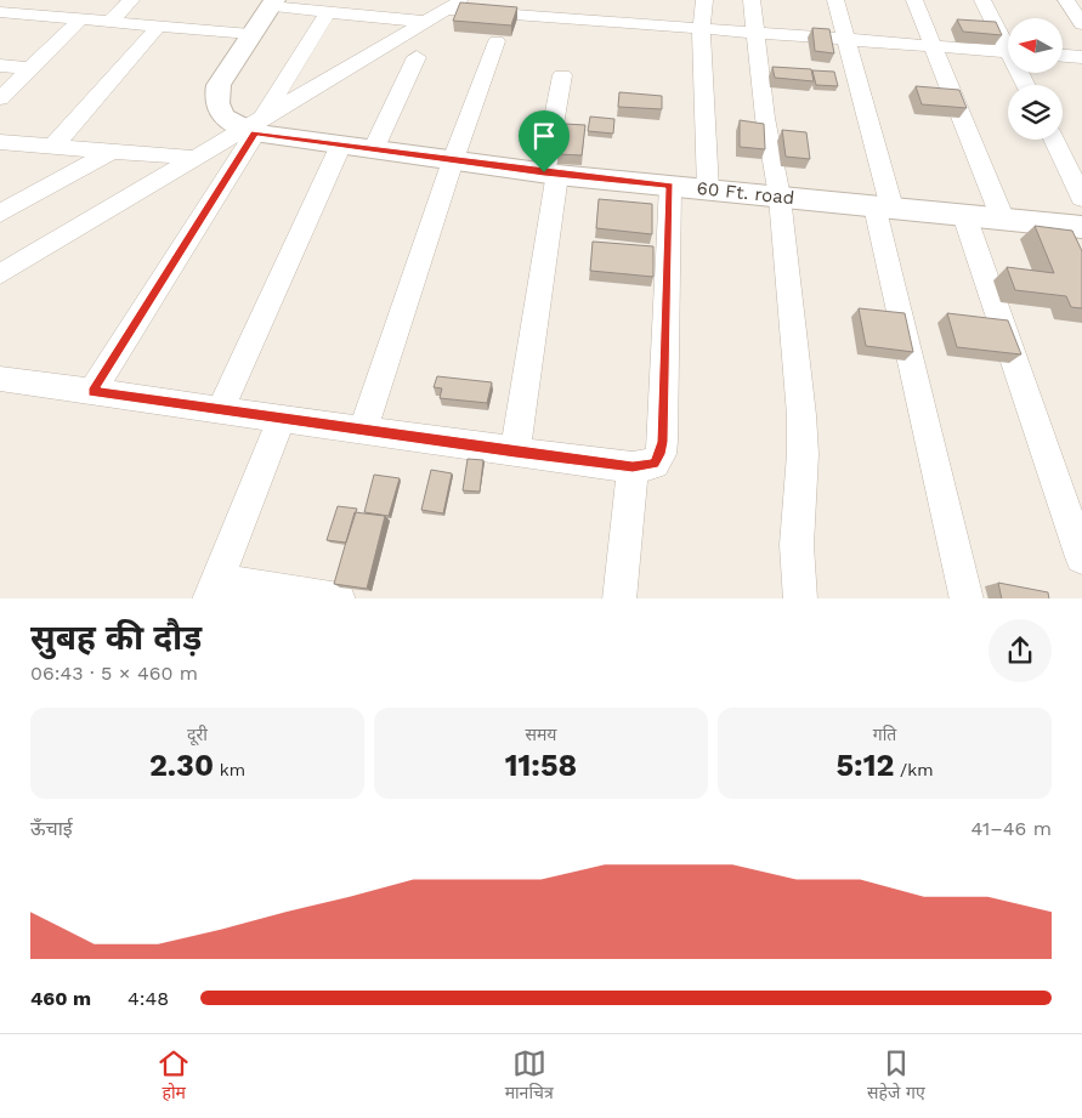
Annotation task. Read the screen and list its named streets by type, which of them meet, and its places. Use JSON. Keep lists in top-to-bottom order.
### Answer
{
  "streets": {
    "street": ["60 Ft. road"]
  },
  "north": "left",
  "page": {
    "heading": ["सुबह की दौड़", "06:43 · 5 × 460 m"],
    "stats": [
      ["दूरी", "2.30 km"],
      ["समय", "11:58"],
      ["गति", "5:12 /km"]
    ],
    "chart": ["ऊँचाई", "41–46 m"],
    "list": [
      {
        "name": "460 m",
        "note": "4:48"
      }
    ],
    "tabs": ["होम", "मानचित्र", "सहेजे गए"]
  }
}
